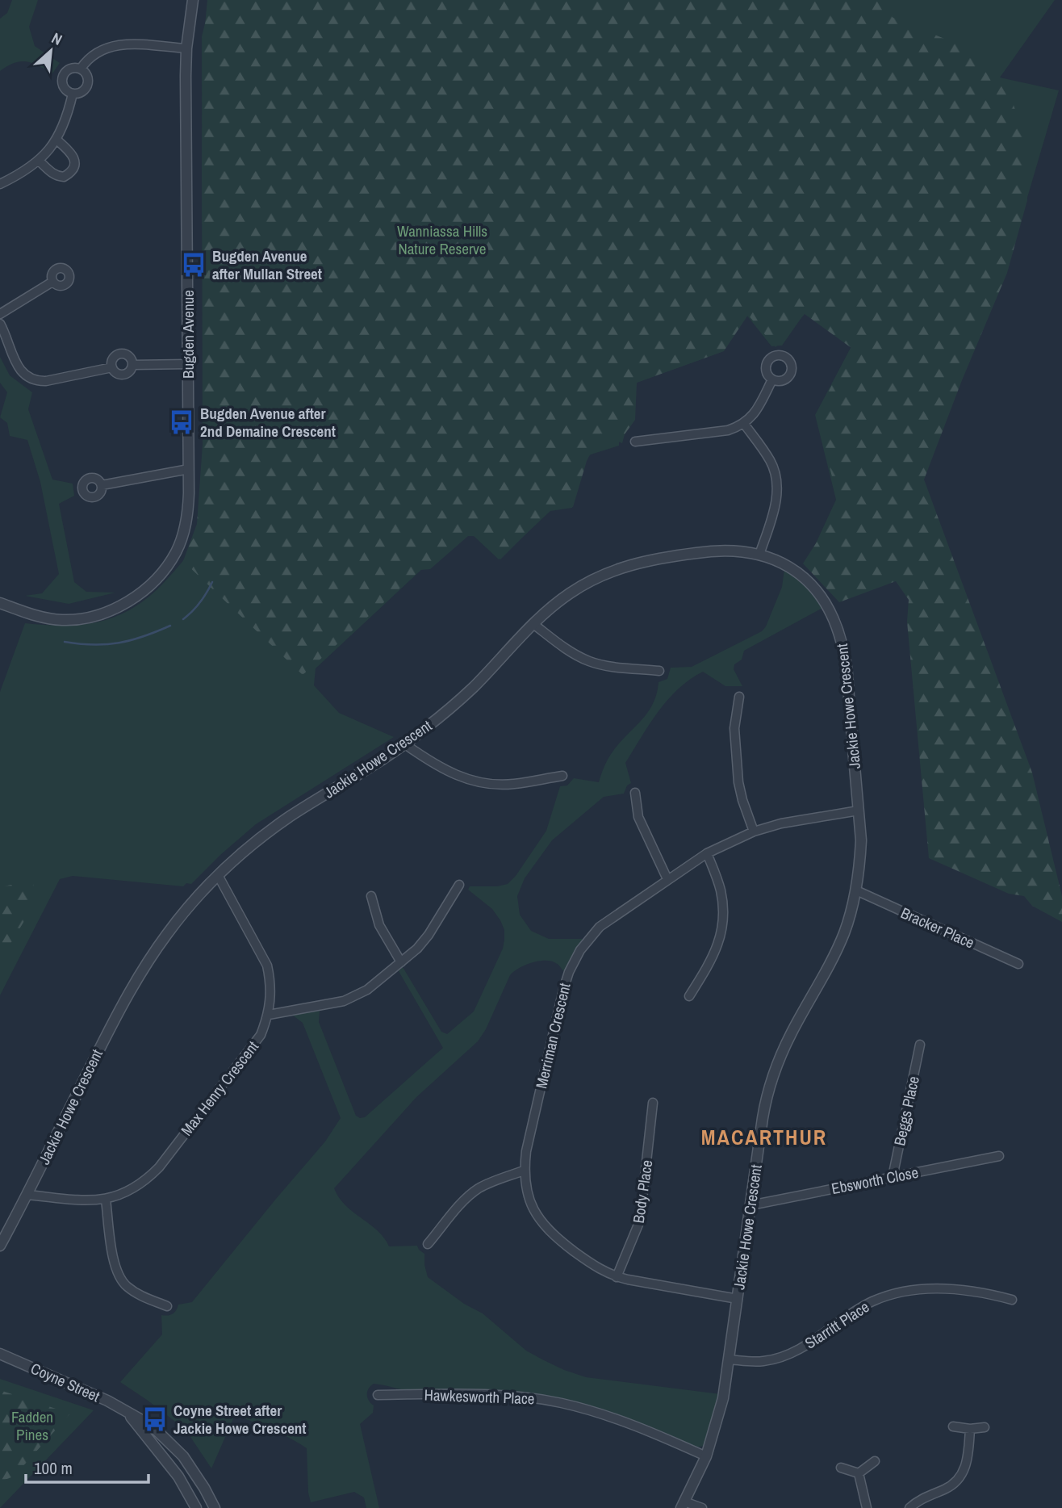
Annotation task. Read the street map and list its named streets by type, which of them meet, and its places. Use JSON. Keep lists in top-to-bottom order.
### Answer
{
  "streets": {
    "street": [
      "Bugden Avenue",
      "Jackie Howe Crescent",
      "Bracker Place",
      "Merriman Crescent",
      "Max Henry Crescent",
      "Beggs Place",
      "Ebsworth Close",
      "Body Place",
      "Starritt Place",
      "Coyne Street",
      "Hawkesworth Place"
    ]
  },
  "crossings": [
    ["Jackie Howe Crescent", "Bracker Place"],
    ["Jackie Howe Crescent", "Merriman Crescent"],
    ["Jackie Howe Crescent", "Max Henry Crescent"],
    ["Jackie Howe Crescent", "Ebsworth Close"],
    ["Jackie Howe Crescent", "Starritt Place"],
    ["Jackie Howe Crescent", "Hawkesworth Place"],
    ["Merriman Crescent", "Body Place"],
    ["Beggs Place", "Ebsworth Close"]
  ],
  "districts": ["MACARTHUR"],
  "parks": ["Wanniassa Hills Nature Reserve", "Fadden Pines"],
  "places": {
    "bus stop": ["Bugden Avenue after Mullan Street", "Bugden Avenue after 2nd Demaine Crescent", "Coyne Street after Jackie Howe Crescent"]
  },
  "scale_bar": "100 m",
  "north": "top right"
}
